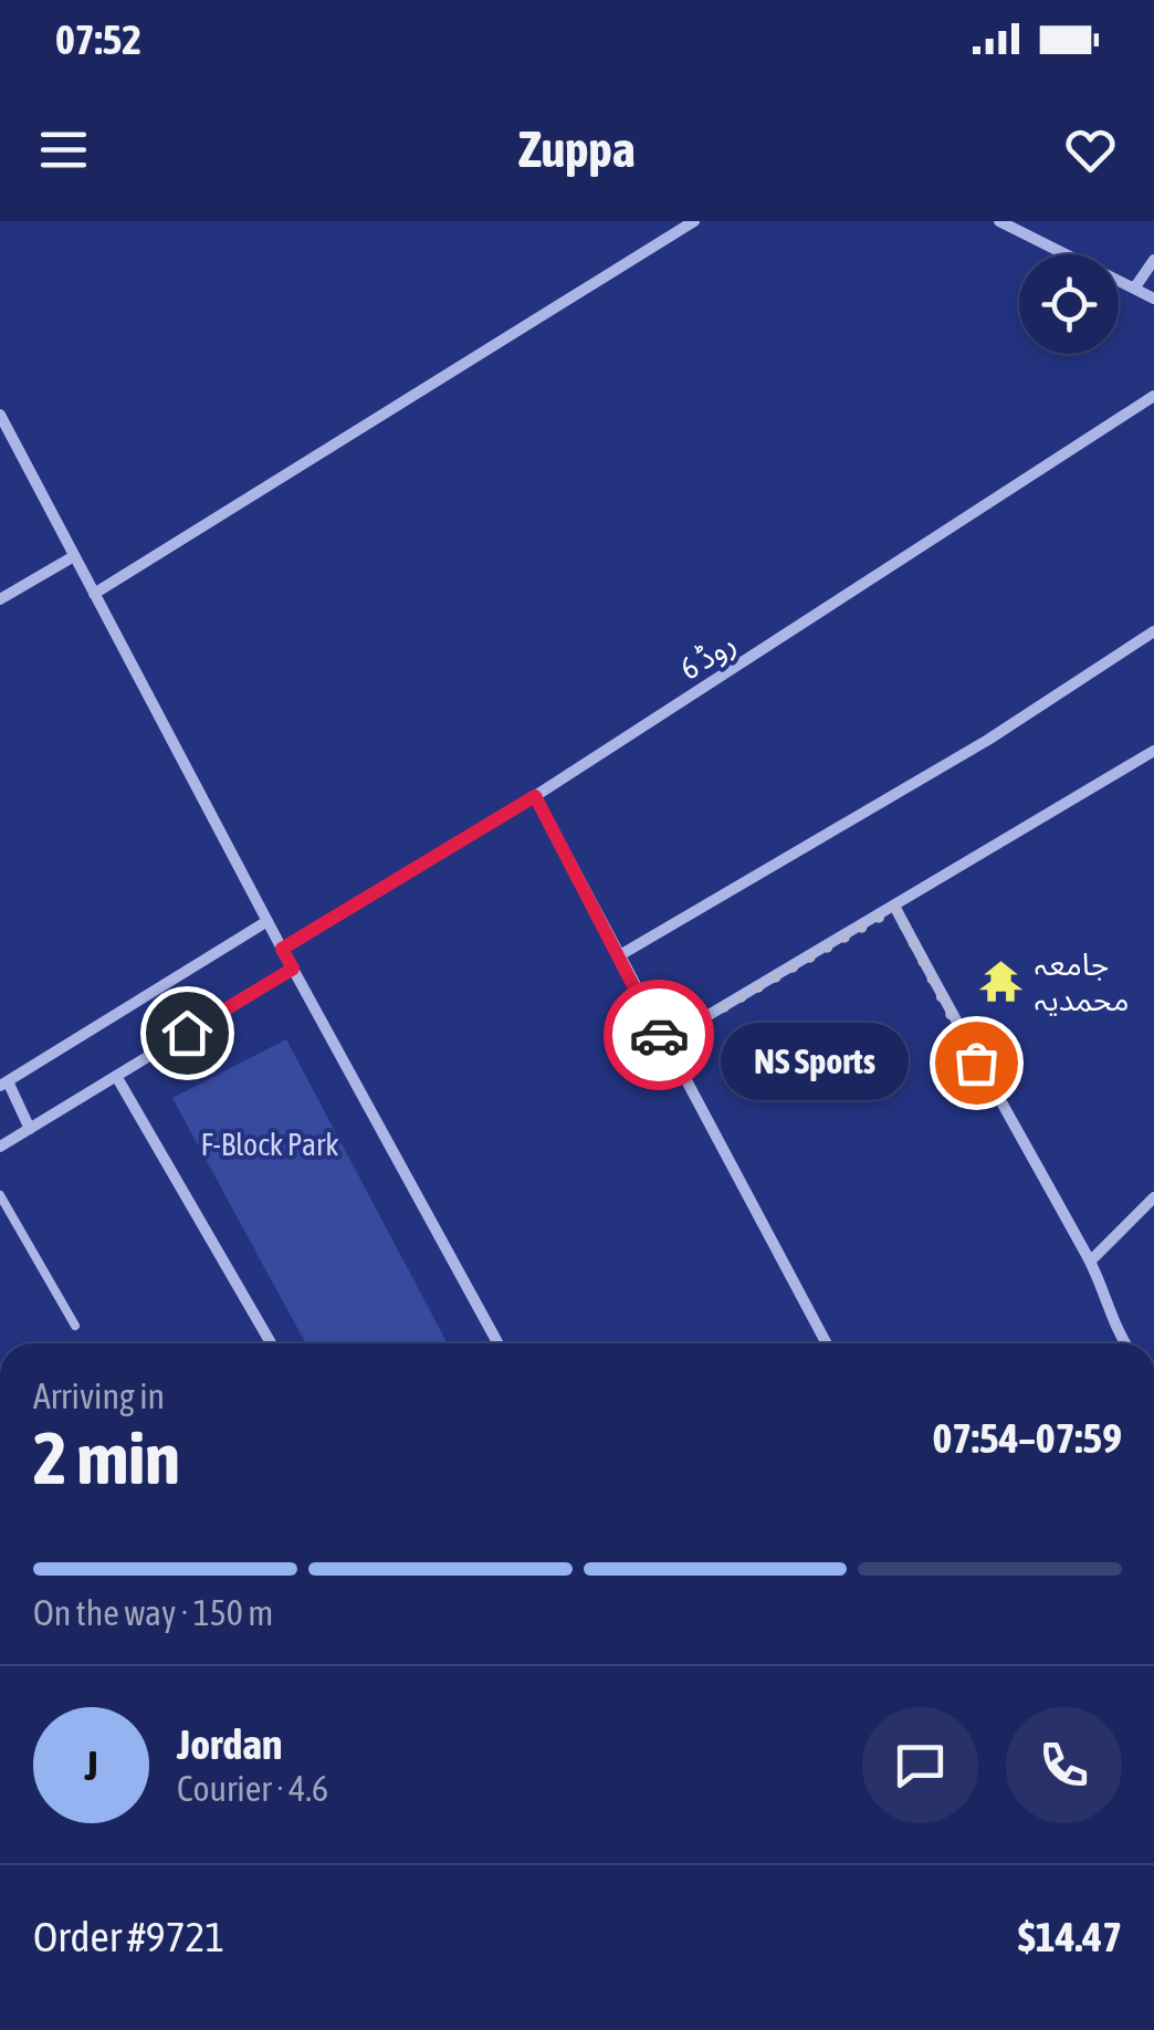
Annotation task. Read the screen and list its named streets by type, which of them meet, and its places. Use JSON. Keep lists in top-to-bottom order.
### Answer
{
  "streets": {
    "street": ["روڈ 6"]
  },
  "parks": ["F-Block Park"],
  "places": {
    "temple": ["جامعہ محمدیہ"],
    "other": ["NS Sports"]
  },
  "page": {
    "status": "07:52",
    "header": "Zuppa",
    "bubble": "NS Sports",
    "heading": ["2 min", "Arriving in", "07:54–07:59"],
    "panel": [
      "Jordan",
      "Courier · 4.6",
      "Order #9721",
      "$14.47"
    ],
    "bar": "On the way · 150 m",
    "round": "J"
  }
}
